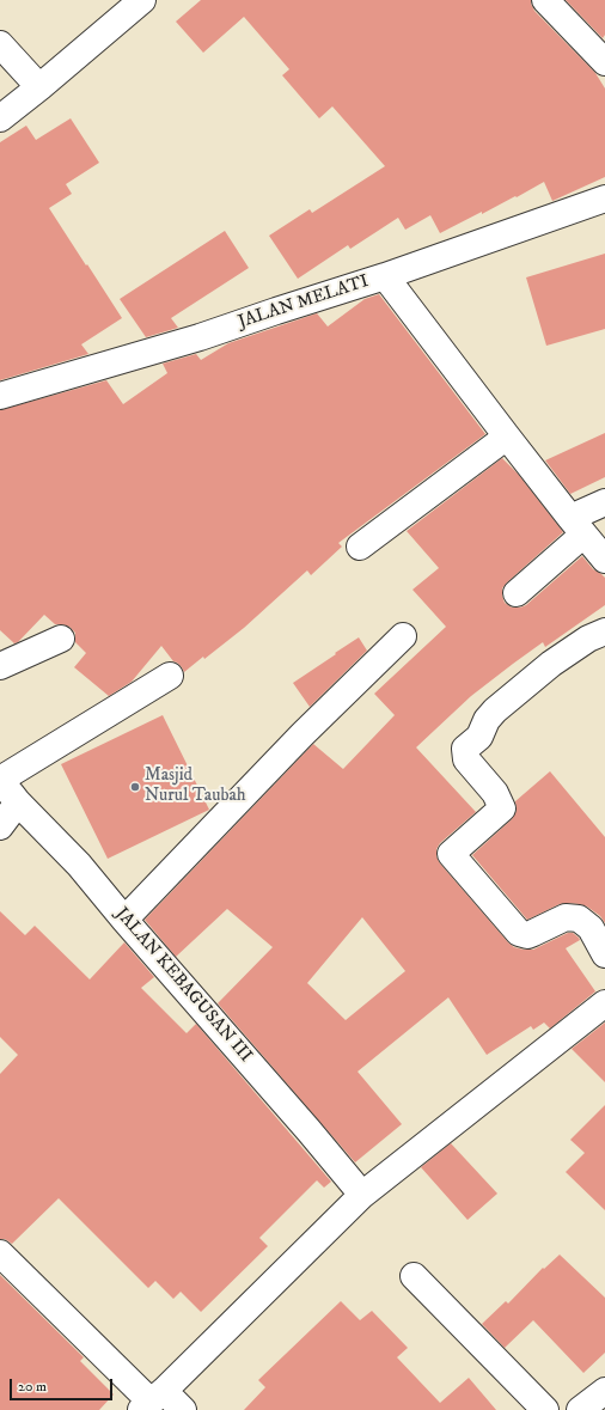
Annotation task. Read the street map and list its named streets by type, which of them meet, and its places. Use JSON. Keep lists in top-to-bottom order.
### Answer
{
  "streets": {
    "street": ["JALAN MELATI", "JALAN KEBAGUSAN III"]
  },
  "places": ["Masjid Nurul Taubah"],
  "scale_bar": "20 m"
}
